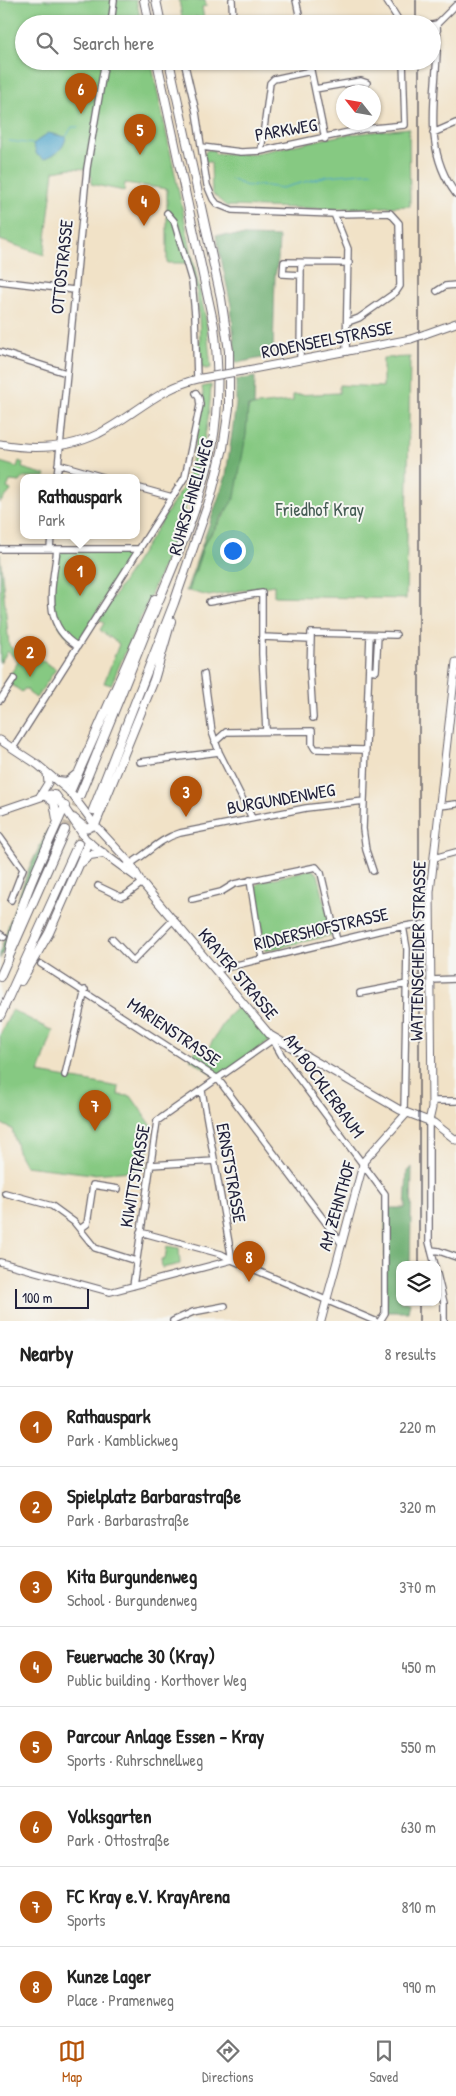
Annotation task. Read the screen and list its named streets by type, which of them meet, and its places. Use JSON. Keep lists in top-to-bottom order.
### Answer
{
  "streets": {
    "highway": ["RUHRSCHNELLWEG"],
    "main road": [
      "RODENSEELSTRASSE",
      "WATTENSCHEIDER STRASSE",
      "KRAYER STRASSE",
      "AM ZEHNTHOF"
    ],
    "street": [
      "PARKWEG",
      "OTTOSTRASSE",
      "BURGUNDENWEG",
      "RIDDERSHOFSTRASSE",
      "MARIENSTRASSE",
      "AM BOCKLERBAUM",
      "ERNSTSTRASSE",
      "KIWITTSTRASSE"
    ]
  },
  "crossings": [
    ["OTTOSTRASSE", "RODENSEELSTRASSE"],
    ["BURGUNDENWEG", "KRAYER STRASSE"],
    ["RIDDERSHOFSTRASSE", "WATTENSCHEIDER STRASSE"],
    ["RIDDERSHOFSTRASSE", "KRAYER STRASSE"],
    ["RIDDERSHOFSTRASSE", "AM ZEHNTHOF"],
    ["WATTENSCHEIDER STRASSE", "KRAYER STRASSE"],
    ["KRAYER STRASSE", "AM BOCKLERBAUM"],
    ["KRAYER STRASSE", "KIWITTSTRASSE"],
    ["KRAYER STRASSE", "AM ZEHNTHOF"],
    ["MARIENSTRASSE", "KIWITTSTRASSE"],
    ["MARIENSTRASSE", "AM ZEHNTHOF"],
    ["AM BOCKLERBAUM", "KIWITTSTRASSE"],
    ["AM BOCKLERBAUM", "AM ZEHNTHOF"],
    ["ERNSTSTRASSE", "KIWITTSTRASSE"]
  ],
  "parks": ["Friedhof Kray"],
  "scale_bar": "100 m",
  "north": "top left",
  "page": {
    "search": "Search here",
    "pins": [
      "6",
      "5",
      "4",
      "1",
      "2",
      "3",
      "7",
      "8"
    ],
    "popup": ["Rathauspark", "Park"],
    "scale": "100 m",
    "heading": ["Nearby", "8 results"],
    "list": [
      {
        "mark": "1",
        "name": "Rathauspark",
        "note": "Park · Kamblickweg",
        "value": "220 m"
      },
      {
        "mark": "2",
        "name": "Spielplatz Barbarastraße",
        "note": "Park · Barbarastraße",
        "value": "320 m"
      },
      {
        "mark": "3",
        "name": "Kita Burgundenweg",
        "note": "School · Burgundenweg",
        "value": "370 m"
      },
      {
        "mark": "4",
        "name": "Feuerwache 30 (Kray)",
        "note": "Public building · Korthover Weg",
        "value": "450 m"
      },
      {
        "mark": "5",
        "name": "Parcour Anlage Essen - Kray",
        "note": "Sports · Ruhrschnellweg",
        "value": "550 m"
      },
      {
        "mark": "6",
        "name": "Volksgarten",
        "note": "Park · Ottostraße",
        "value": "630 m"
      },
      {
        "mark": "7",
        "name": "FC Kray e.V. KrayArena",
        "note": "Sports",
        "value": "810 m"
      },
      {
        "mark": "8",
        "name": "Kunze Lager",
        "note": "Place · Pramenweg",
        "value": "990 m"
      }
    ],
    "nav": ["Map", "Directions", "Saved"]
  }
}
